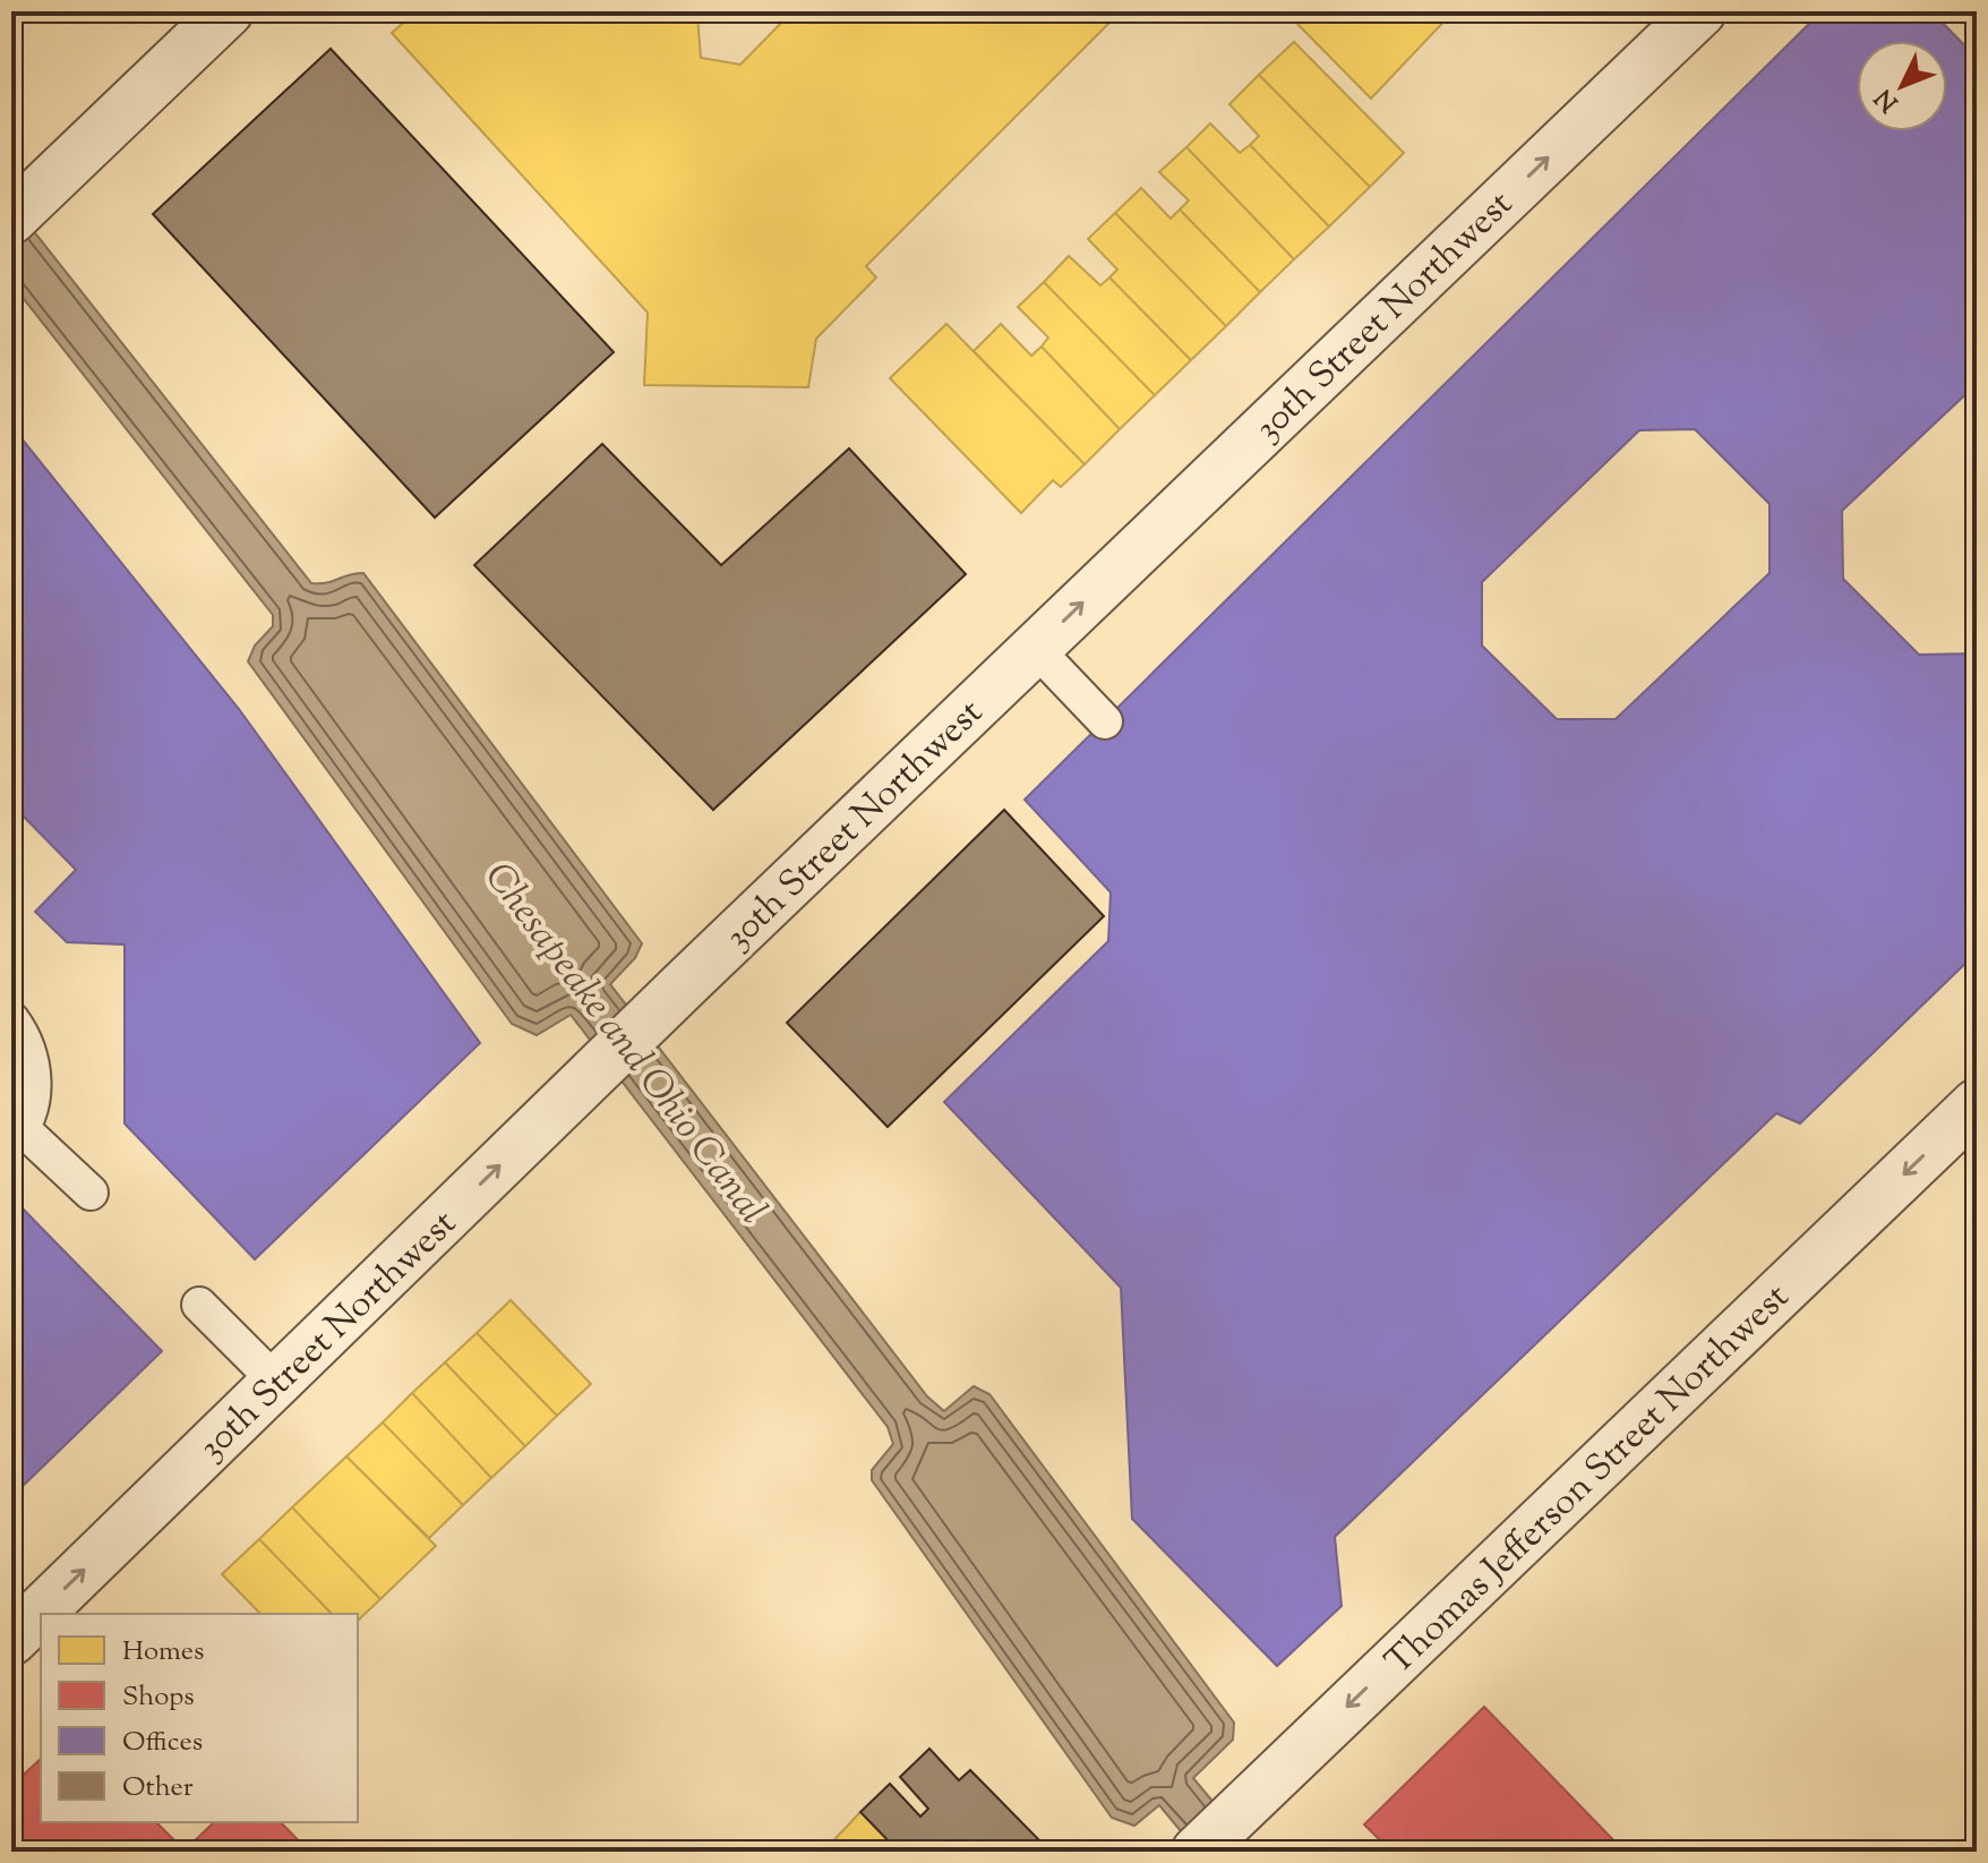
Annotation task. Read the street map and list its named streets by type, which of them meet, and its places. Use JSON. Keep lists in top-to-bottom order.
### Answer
{
  "streets": {
    "street": ["30th Street Northwest", "Thomas Jefferson Street Northwest"]
  },
  "one_way": ["30th Street Northwest", "Thomas Jefferson Street Northwest"],
  "water": ["Chesapeake and Ohio Canal"],
  "legend": [
    "Homes",
    "Shops",
    "Offices",
    "Other"
  ],
  "north": "bottom left"
}
